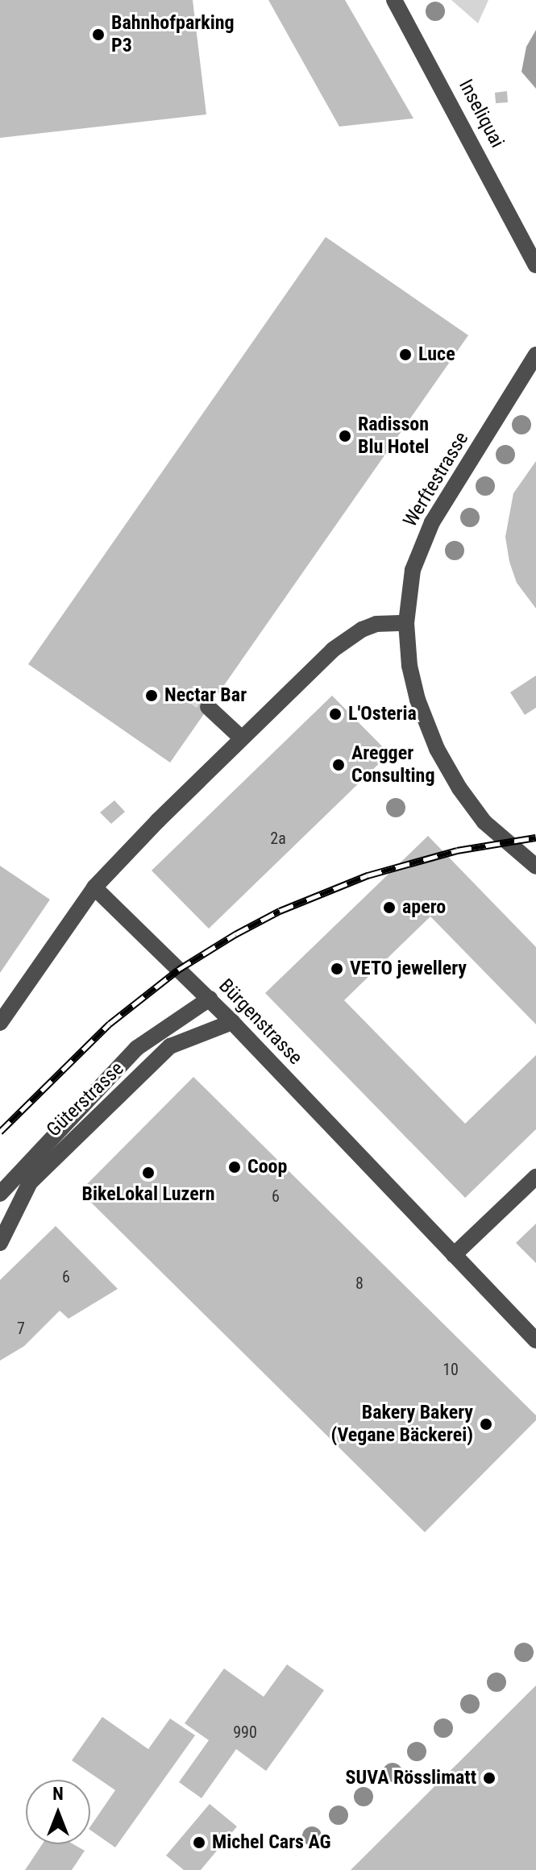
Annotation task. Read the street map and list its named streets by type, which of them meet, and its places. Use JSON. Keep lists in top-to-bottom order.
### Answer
{
  "streets": {
    "street": [
      "Inseliquai",
      "Werftestrasse",
      "Bürgenstrasse",
      "Güterstrasse"
    ]
  },
  "crossings": [
    ["Bürgenstrasse", "Güterstrasse"]
  ],
  "places": [
    "Bahnhofparking P3",
    "Luce",
    "Radisson Blu Hotel",
    "Nectar Bar",
    "L'Osteria",
    "Aregger Consulting",
    "apero",
    "VETO jewellery",
    "Coop",
    "BikeLokal Luzern",
    "Bakery Bakery (Vegane Bäckerei)",
    "SUVA Rösslimatt",
    "Michel Cars AG"
  ],
  "house_numbers": [
    "2a",
    "6",
    "6",
    "8",
    "7",
    "10",
    "990"
  ],
  "north": "top"
}
